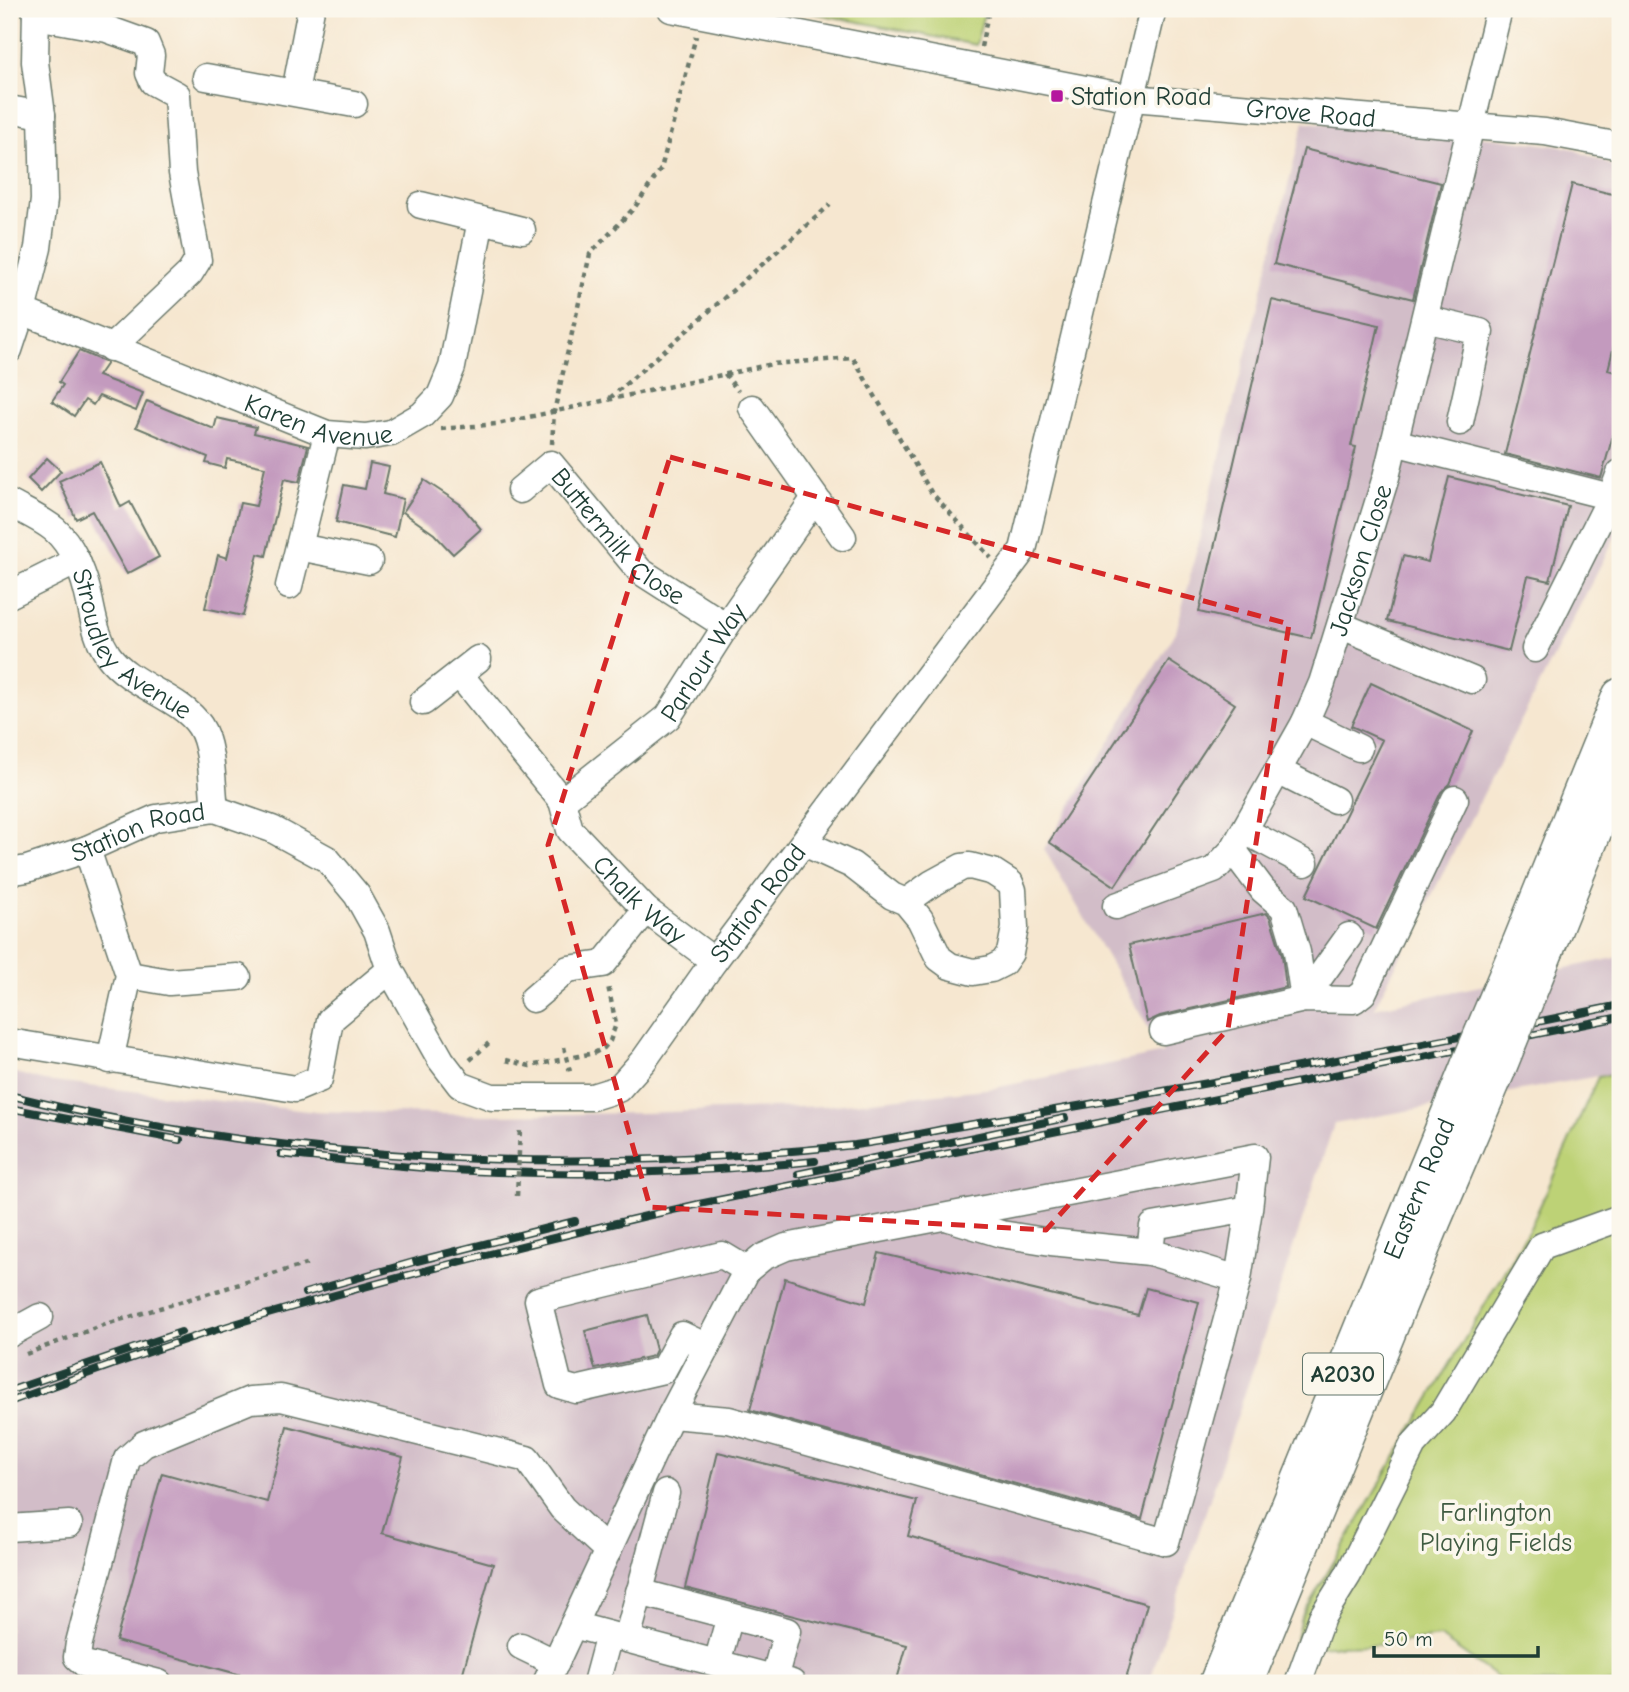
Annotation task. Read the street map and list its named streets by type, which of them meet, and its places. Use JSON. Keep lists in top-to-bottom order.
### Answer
{
  "streets": {
    "main road": ["Eastern Road", "A2030"],
    "street": [
      "Grove Road",
      "Karen Avenue",
      "Buttermilk Close",
      "Jackson Close",
      "Stroudley Avenue",
      "Parlour Way",
      "Station Road",
      "Chalk Way"
    ]
  },
  "crossings": [
    ["Grove Road", "Jackson Close"],
    ["Grove Road", "Station Road"],
    ["Buttermilk Close", "Parlour Way"],
    ["Stroudley Avenue", "Station Road"],
    ["Parlour Way", "Chalk Way"],
    ["Station Road", "Chalk Way"]
  ],
  "parks": ["Farlington Playing Fields"],
  "places": {
    "transit": ["Station Road"]
  },
  "scale_bar": "50 m"
}
